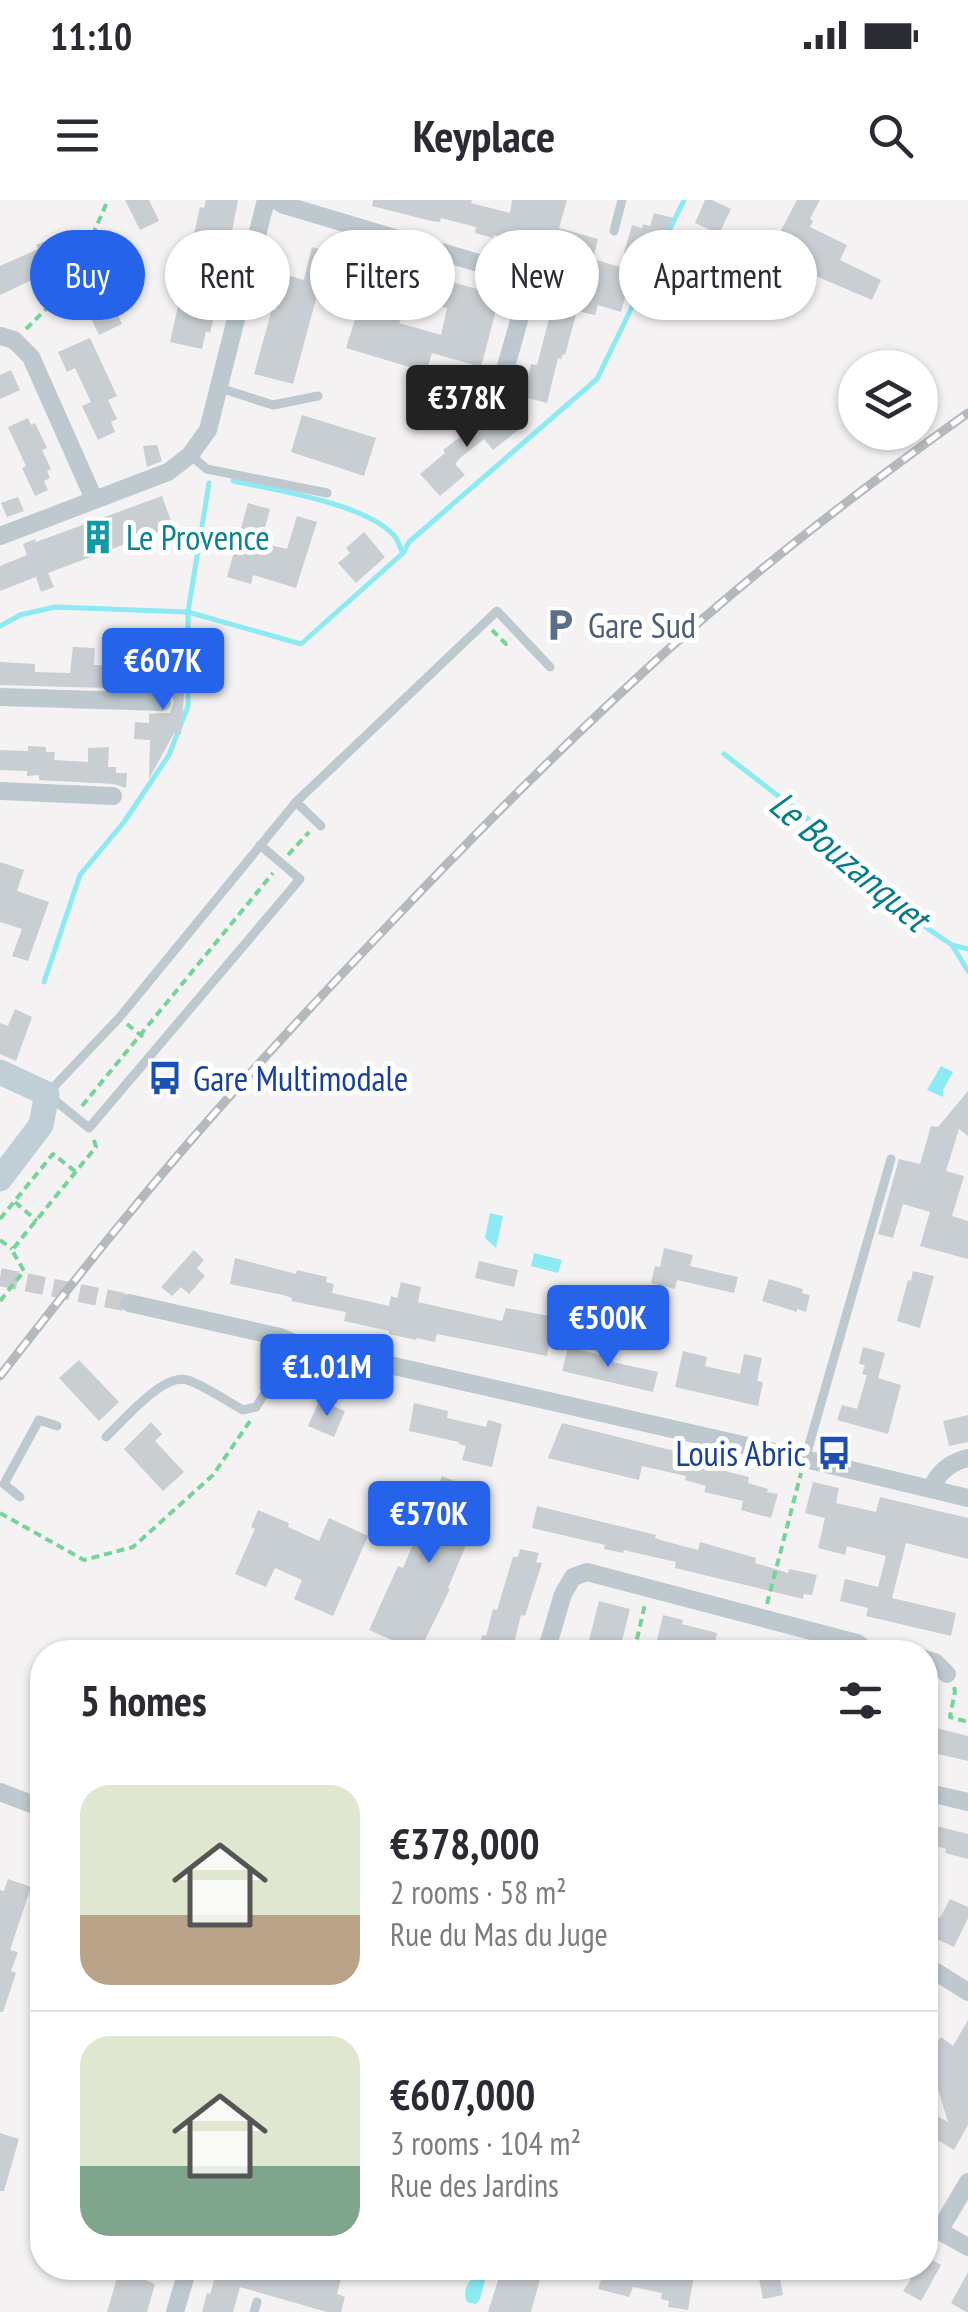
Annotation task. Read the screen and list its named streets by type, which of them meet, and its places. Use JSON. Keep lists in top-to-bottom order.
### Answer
{
  "water": ["Le Bouzanquet"],
  "places": {
    "building": ["Le Provence"],
    "parking": ["Gare Sud"],
    "bus stop": ["Gare Multimodale", "Louis Abric"]
  },
  "page": {
    "status": "11:10",
    "header": "Keyplace",
    "chip": [
      "Buy",
      "Rent",
      "Filters",
      "New",
      "Apartment"
    ],
    "price": [
      "€378K",
      "€607K",
      "€500K",
      "€1.01M",
      "€570K"
    ],
    "heading": "5 homes",
    "list": [
      {
        "name": "€378,000",
        "note": "2 rooms · 58 m² · Rue du Mas du Juge"
      },
      {
        "name": "€607,000",
        "note": "3 rooms · 104 m² · Rue des Jardins"
      }
    ]
  }
}
